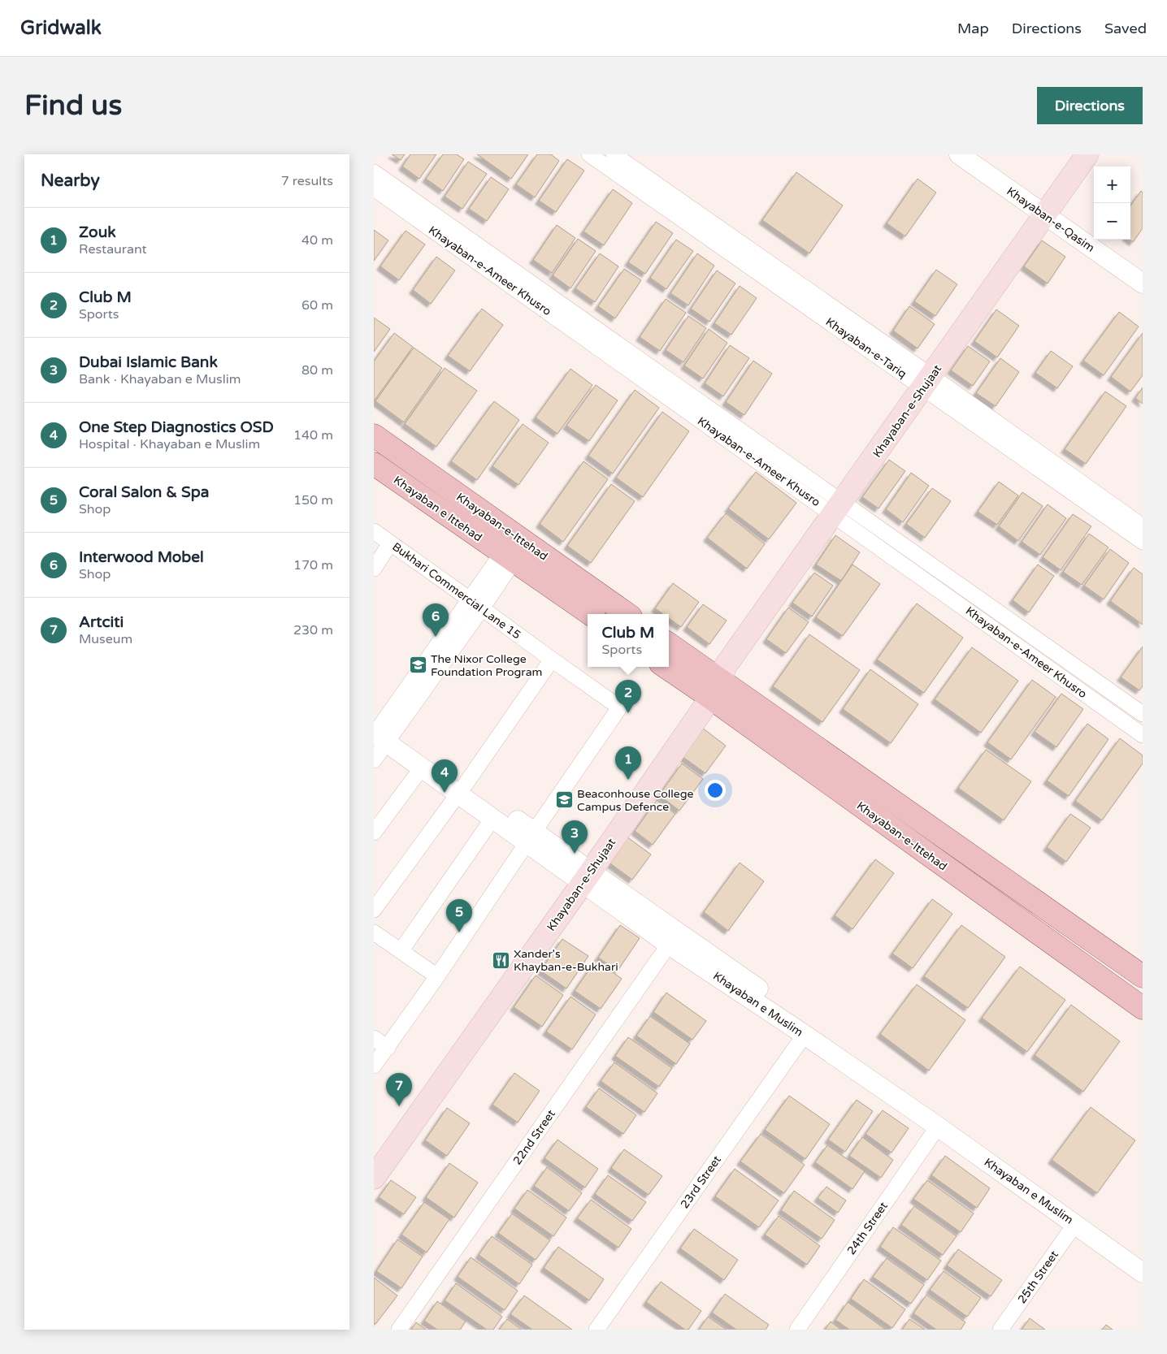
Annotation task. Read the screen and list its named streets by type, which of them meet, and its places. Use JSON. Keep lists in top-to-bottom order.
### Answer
{
  "streets": {
    "main road": ["Khayaban-e-Shujaat", "Khayaban e Ittehad", "Khayaban-e-Ittehad"],
    "street": [
      "Khayaban-e-Qasim",
      "Khayaban-e-Ameer Khusro",
      "Khayaban-e-Tariq",
      "Bukhari Commercial Lane 15",
      "Khayaban e Muslim",
      "22nd Street",
      "23rd Street",
      "24th Street",
      "25th Street"
    ]
  },
  "crossings": [
    ["Khayaban-e-Qasim", "Khayaban-e-Shujaat"],
    ["Khayaban-e-Ameer Khusro", "Khayaban-e-Shujaat"],
    ["Khayaban-e-Tariq", "Khayaban-e-Shujaat"],
    ["Khayaban-e-Shujaat", "Khayaban-e-Ittehad"],
    ["Khayaban-e-Shujaat", "Khayaban e Muslim"],
    ["Khayaban e Ittehad", "Khayaban-e-Ittehad"],
    ["Bukhari Commercial Lane 15", "Khayaban e Muslim"],
    ["Khayaban e Muslim", "22nd Street"],
    ["Khayaban e Muslim", "23rd Street"],
    ["Khayaban e Muslim", "24th Street"],
    ["Khayaban e Muslim", "25th Street"]
  ],
  "places": {
    "school or university": ["The Nixor College Foundation Program", "Beaconhouse College Campus Defence"],
    "restaurant": ["Xander's Khayban-e-Bukhari"]
  },
  "page": {
    "header": "Gridwalk",
    "nav": ["Map", "Directions", "Saved"],
    "buttons": "Directions",
    "title": "Find us",
    "heading": ["Nearby", "7 results"],
    "map_buttons": ["+", "−"],
    "list": [
      {
        "mark": "1",
        "name": "Zouk",
        "note": "Restaurant",
        "value": "40 m"
      },
      {
        "mark": "2",
        "name": "Club M",
        "note": "Sports",
        "value": "60 m"
      },
      {
        "mark": "3",
        "name": "Dubai Islamic Bank",
        "note": "Bank · Khayaban e Muslim",
        "value": "80 m"
      },
      {
        "mark": "4",
        "name": "One Step Diagnostics OSD",
        "note": "Hospital · Khayaban e Muslim",
        "value": "140 m"
      },
      {
        "mark": "5",
        "name": "Coral Salon & Spa",
        "note": "Shop",
        "value": "150 m"
      },
      {
        "mark": "6",
        "name": "Interwood Mobel",
        "note": "Shop",
        "value": "170 m"
      },
      {
        "mark": "7",
        "name": "Artciti",
        "note": "Museum",
        "value": "230 m"
      }
    ],
    "pins": [
      "6",
      "2",
      "1",
      "4",
      "3",
      "5",
      "7"
    ],
    "popup": ["Club M", "Sports"]
  }
}
